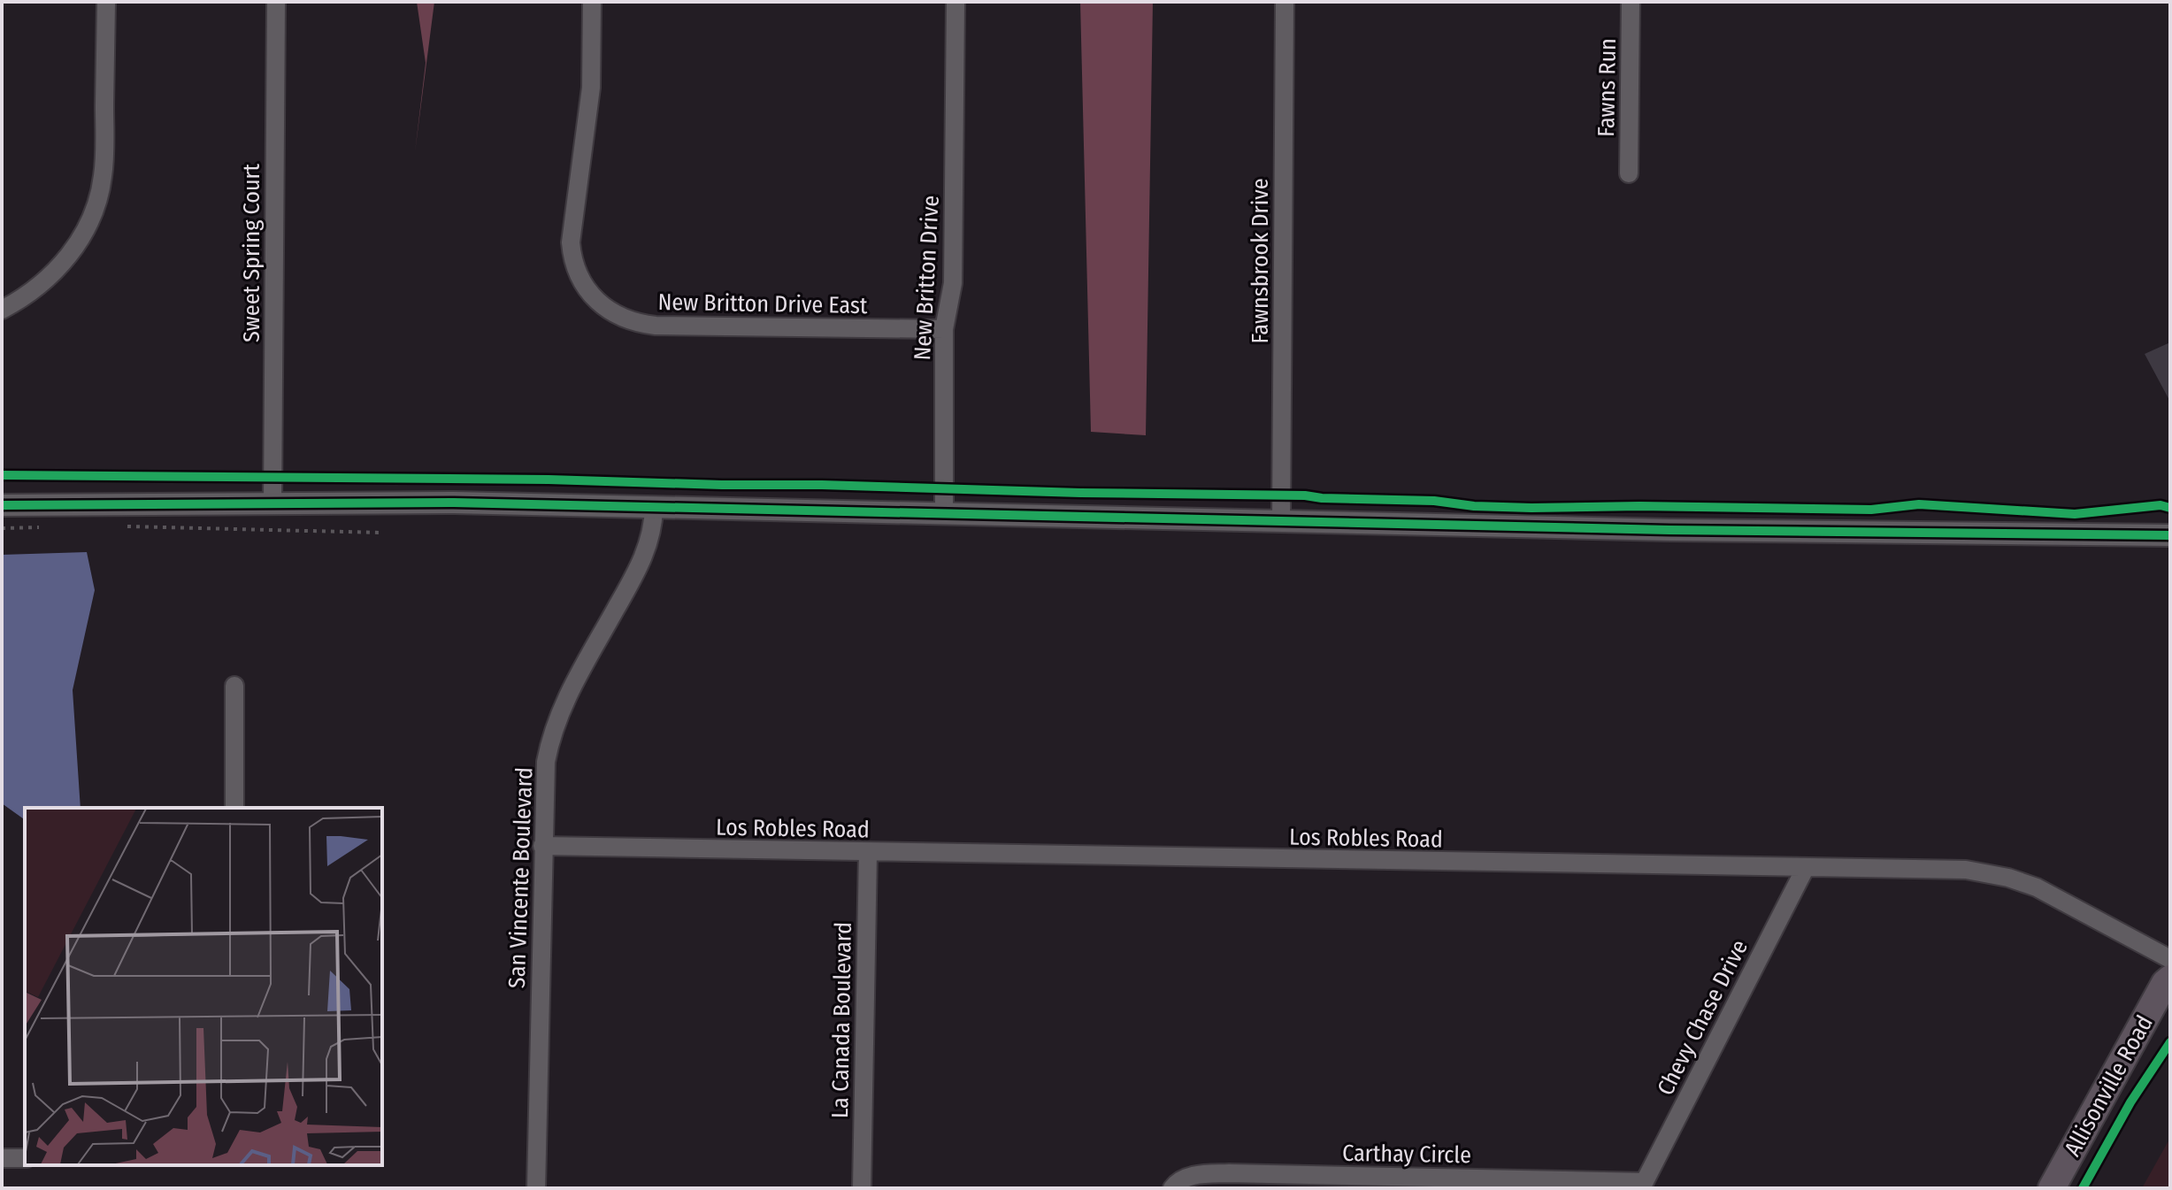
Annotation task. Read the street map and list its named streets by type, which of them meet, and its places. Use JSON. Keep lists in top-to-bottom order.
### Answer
{
  "streets": {
    "main road": ["Allisonville Road"],
    "street": [
      "Fawns Run",
      "Sweet Spring Court",
      "Fawnsbrook Drive",
      "New Britton Drive",
      "New Britton Drive East",
      "Los Robles Road",
      "San Vincente Boulevard",
      "Chevy Chase Drive",
      "La Canada Boulevard",
      "Carthay Circle"
    ]
  },
  "crossings": [
    ["New Britton Drive", "New Britton Drive East"],
    ["Los Robles Road", "San Vincente Boulevard"],
    ["Los Robles Road", "Chevy Chase Drive"],
    ["Los Robles Road", "La Canada Boulevard"],
    ["Los Robles Road", "Allisonville Road"],
    ["Chevy Chase Drive", "Carthay Circle"]
  ]
}
